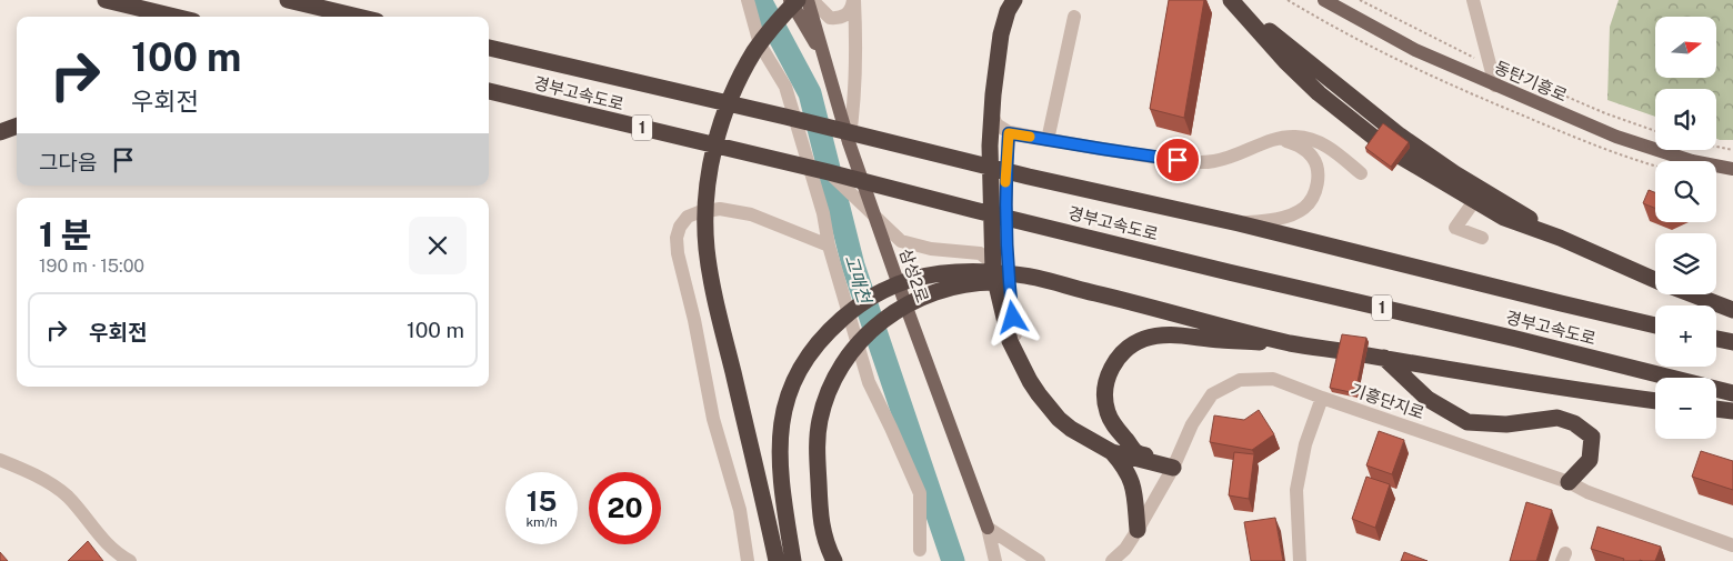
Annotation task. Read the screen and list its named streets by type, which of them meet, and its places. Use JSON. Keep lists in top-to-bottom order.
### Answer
{
  "streets": {
    "highway": ["경부고속도로", "1"],
    "main road": ["동탄기흥로", "삼성2로"],
    "street": ["기흥단지로"]
  },
  "water": ["고매천"],
  "north": "right",
  "page": {
    "map_buttons": ["+", "−"],
    "turn": ["100 m", "우회전"],
    "then": "그다음",
    "heading": ["1 분", "190 m · 15:00"],
    "list": [
      {
        "name": "우회전",
        "value": "100 m"
      }
    ],
    "speed": "15 km/h",
    "limit": "20"
  }
}
